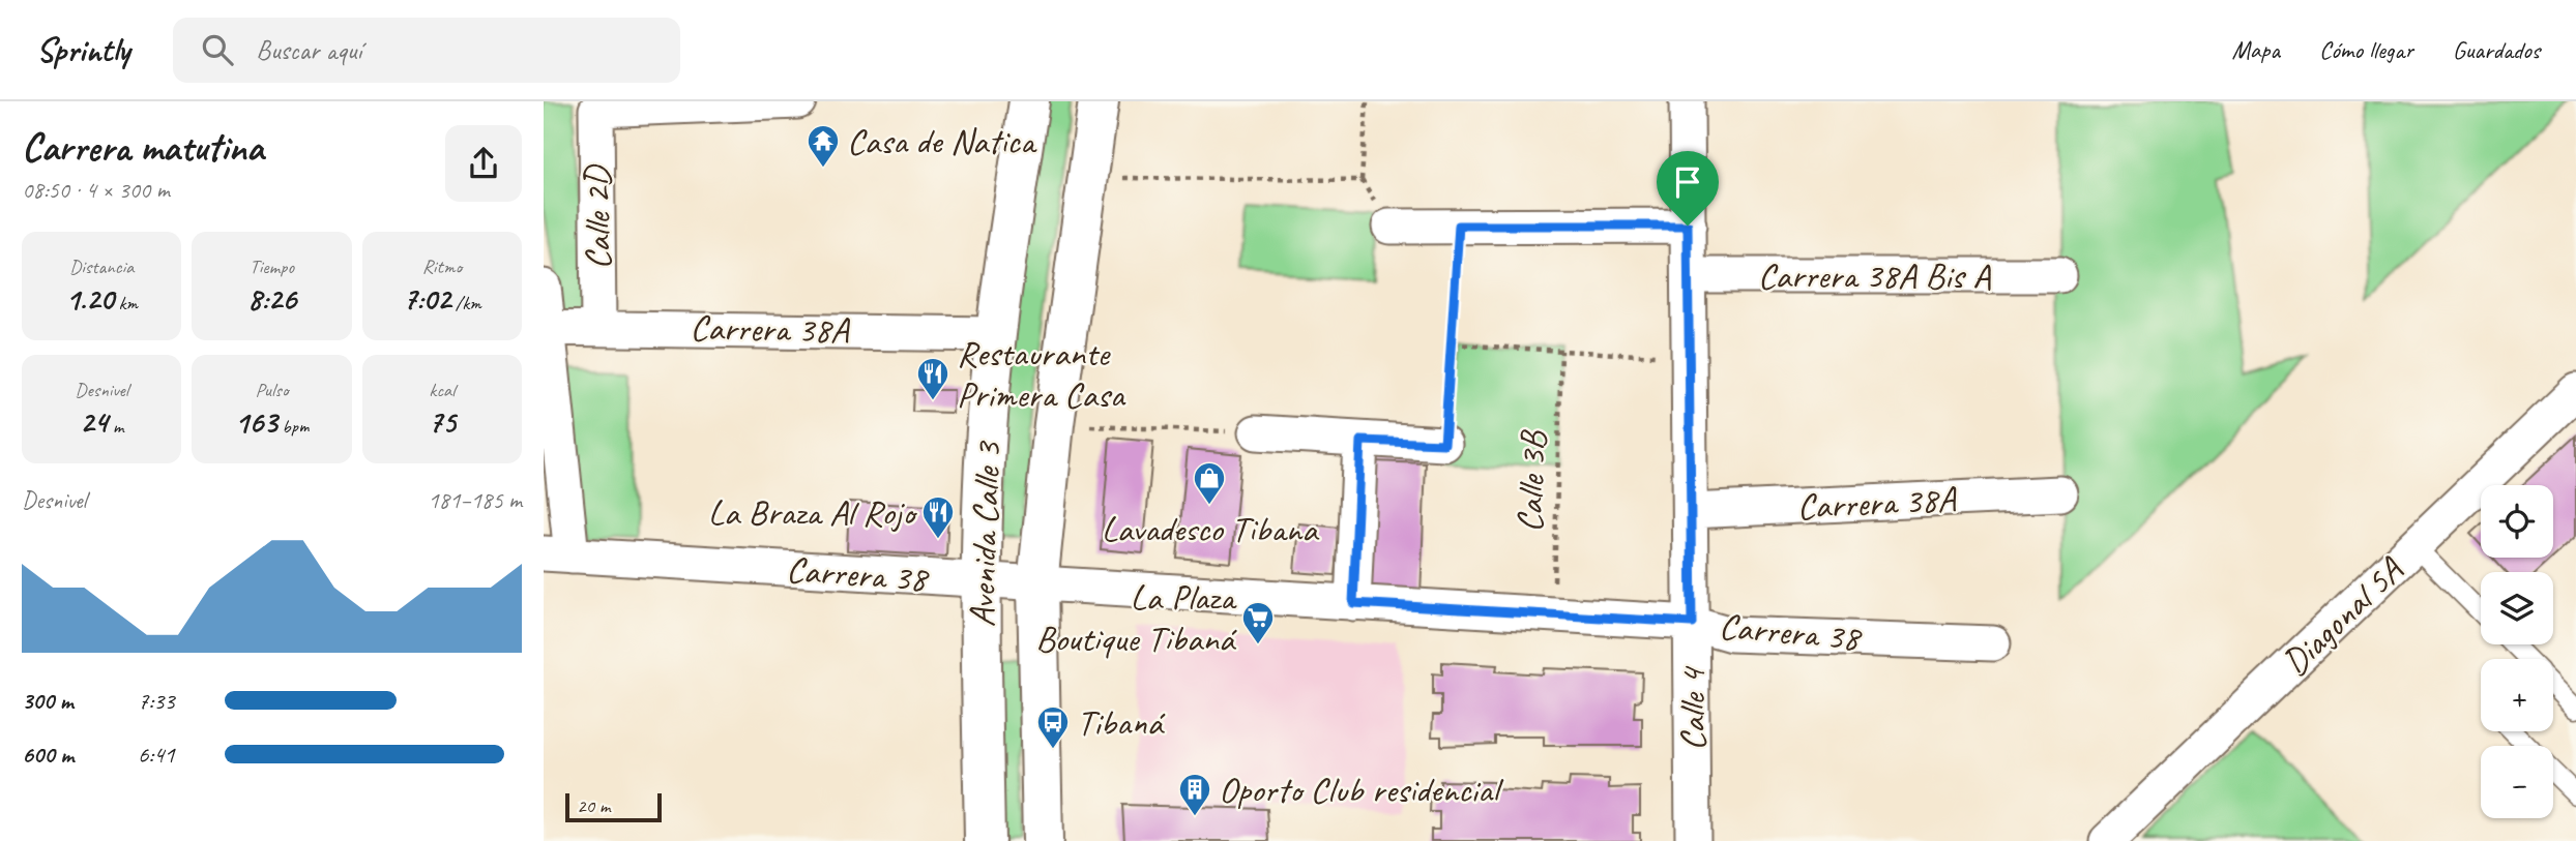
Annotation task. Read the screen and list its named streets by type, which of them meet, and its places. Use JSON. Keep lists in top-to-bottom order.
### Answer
{
  "streets": {
    "main road": ["Avenida Calle 3"],
    "street": [
      "Calle 2D",
      "Carrera 38A Bis A",
      "Carrera 38A",
      "Carrera 38",
      "Diagonal 5A",
      "Calle 4"
    ],
    "path": ["Calle 3B"]
  },
  "crossings": [
    ["Calle 2D", "Carrera 38A"],
    ["Calle 2D", "Carrera 38"],
    ["Carrera 38A Bis A", "Calle 4"],
    ["Carrera 38A", "Avenida Calle 3"],
    ["Carrera 38A", "Calle 4"],
    ["Calle 3B", "Carrera 38"],
    ["Avenida Calle 3", "Carrera 38"],
    ["Carrera 38", "Calle 4"]
  ],
  "places": {
    "temple": ["Casa de Natica"],
    "restaurant": ["Restaurante Primera Casa", "La Braza Al Rojo"],
    "shop": ["Lavadesco Tibana"],
    "supermarket": ["La Plaza Boutique Tibaná"],
    "bus stop": ["Tibaná"],
    "building": ["Oporto Club residencial"]
  },
  "scale_bar": "20 m",
  "page": {
    "header": "Sprintly",
    "search": "Buscar aquí",
    "nav": ["Mapa", "Cómo llegar", "Guardados"],
    "heading": ["Carrera matutina", "08:50 · 4 × 300 m"],
    "stats": [
      ["Distancia", "1.20 km"],
      ["Tiempo", "8:26"],
      ["Ritmo", "7:02 /km"],
      ["Desnivel", "24 m"],
      ["Pulso", "163 bpm"],
      ["kcal", "75"]
    ],
    "chart": ["Desnivel", "181–185 m"],
    "map_buttons": ["+", "−"],
    "list": [
      {
        "name": "300 m",
        "note": "7:33"
      },
      {
        "name": "600 m",
        "note": "6:41"
      }
    ],
    "scale": "20 m"
  }
}
